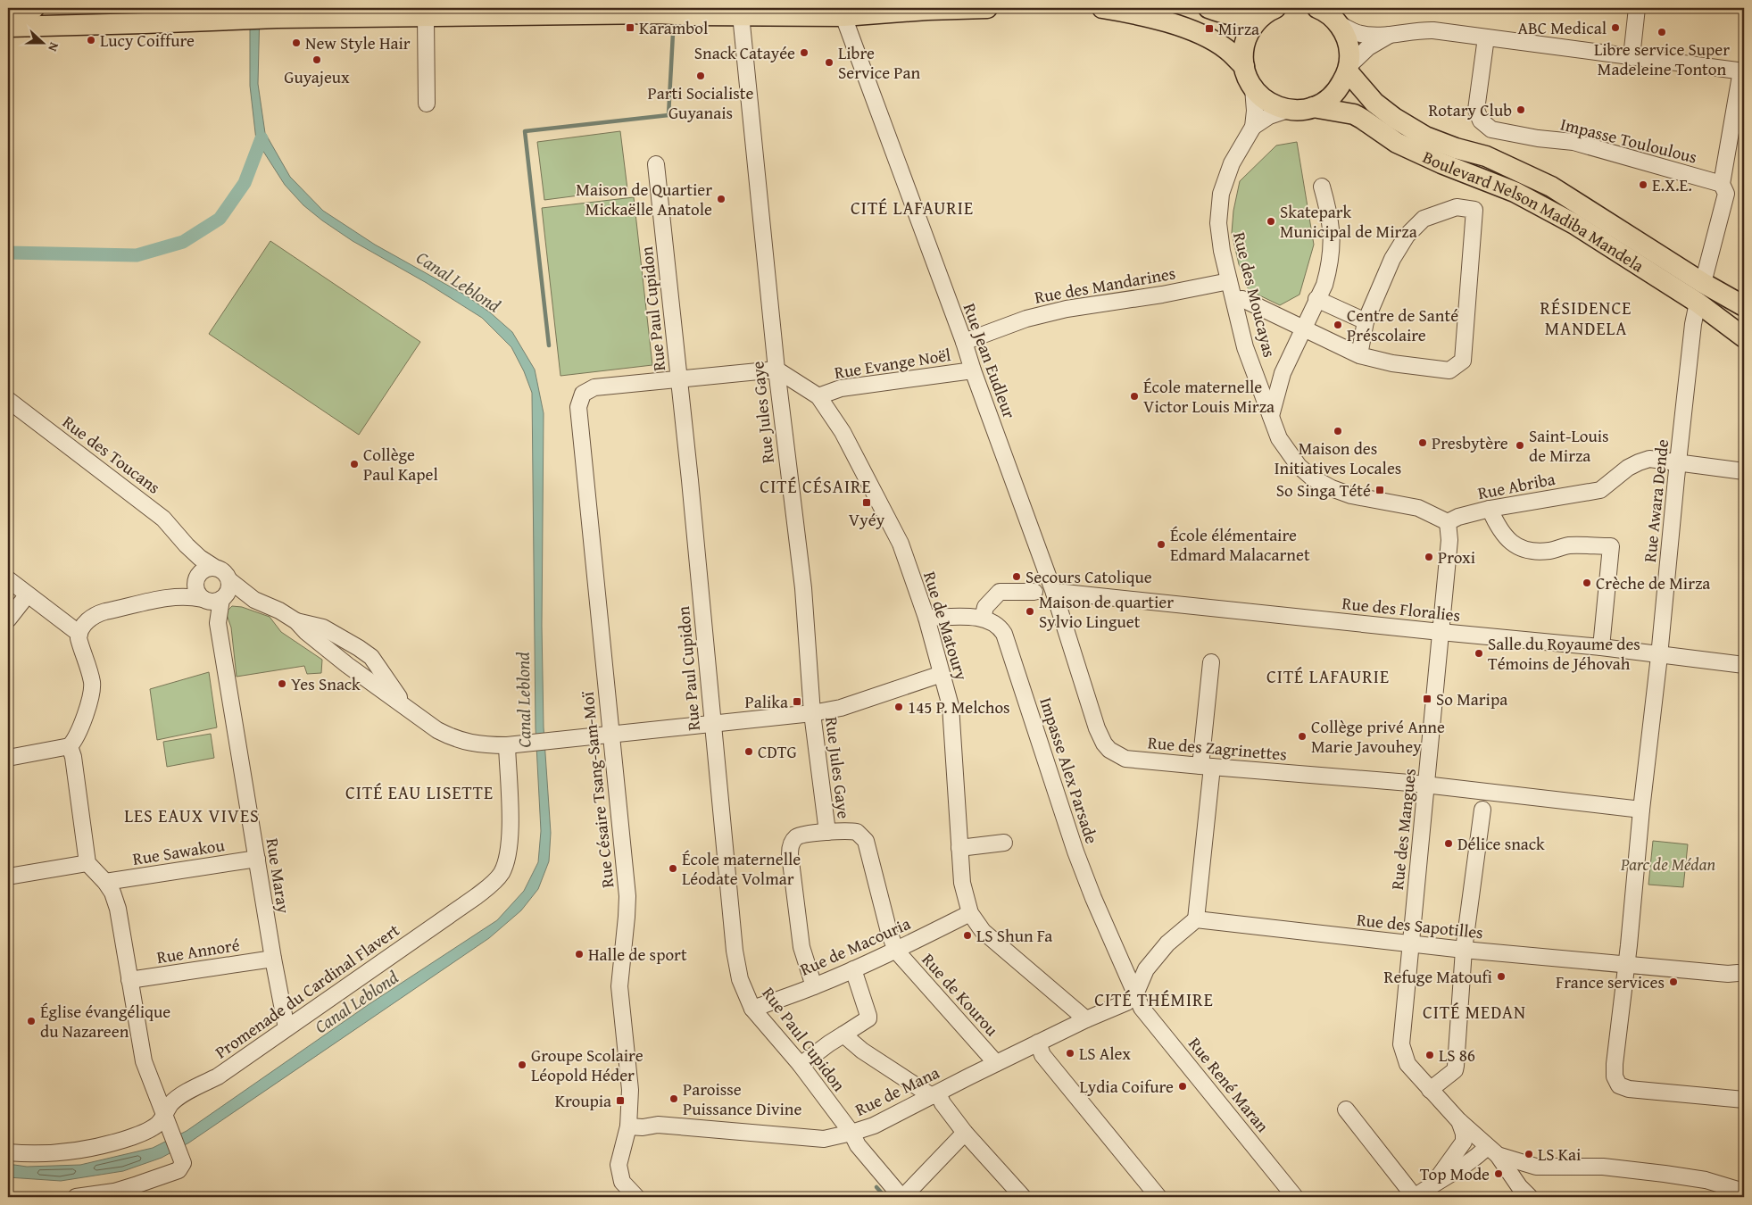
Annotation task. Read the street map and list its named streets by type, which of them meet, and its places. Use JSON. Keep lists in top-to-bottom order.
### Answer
{
  "streets": {
    "main road": ["Boulevard Nelson Madiba Mandela"],
    "street": [
      "Impasse Touloulous",
      "Rue des Mandarines",
      "Rue des Moucayas",
      "Rue Paul Cupidon",
      "Rue Jean Eudleur",
      "Rue Evange Noël",
      "Rue Jules Gaye",
      "Rue des Toucans",
      "Rue Abriba",
      "Rue Awara Dende",
      "Rue des Floralies",
      "Rue de Matoury",
      "Rue des Zagrinettes",
      "Impasse Alex Parsade",
      "Rue Césaire Tsang-Sam-Moï",
      "Rue des Mangues",
      "Rue Sawakou",
      "Rue Maray",
      "Rue des Sapotilles",
      "Rue de Macouria",
      "Rue Annoré",
      "Promenade du Cardinal Flavert",
      "Rue de Kourou",
      "Rue René Maran",
      "Rue de Mana"
    ]
  },
  "crossings": [
    ["Boulevard Nelson Madiba Mandela", "Rue Awara Dende"],
    ["Rue des Mandarines", "Rue des Moucayas"],
    ["Rue des Mandarines", "Rue Jean Eudleur"],
    ["Rue des Moucayas", "Rue Abriba"],
    ["Rue des Moucayas", "Rue des Mangues"],
    ["Rue Paul Cupidon", "Rue Césaire Tsang-Sam-Moï"],
    ["Rue Paul Cupidon", "Rue de Macouria"],
    ["Rue Paul Cupidon", "Rue de Mana"],
    ["Rue Jean Eudleur", "Rue Evange Noël"],
    ["Rue Jean Eudleur", "Rue des Floralies"],
    ["Rue Jean Eudleur", "Rue des Zagrinettes"],
    ["Rue Evange Noël", "Rue de Matoury"],
    ["Rue Jules Gaye", "Rue de Matoury"],
    ["Rue des Toucans", "Rue Maray"],
    ["Rue Abriba", "Rue Awara Dende"],
    ["Rue Abriba", "Rue des Mangues"],
    ["Rue Awara Dende", "Rue des Floralies"],
    ["Rue Awara Dende", "Rue des Zagrinettes"],
    ["Rue Awara Dende", "Rue des Sapotilles"],
    ["Rue des Floralies", "Rue des Mangues"],
    ["Rue de Matoury", "Impasse Alex Parsade"],
    ["Rue de Matoury", "Rue de Macouria"],
    ["Rue de Matoury", "Rue de Mana"],
    ["Rue des Zagrinettes", "Rue des Mangues"],
    ["Impasse Alex Parsade", "Rue René Maran"],
    ["Impasse Alex Parsade", "Rue de Mana"],
    ["Rue Césaire Tsang-Sam-Moï", "Rue de Mana"],
    ["Rue des Mangues", "Rue des Sapotilles"],
    ["Rue Sawakou", "Rue Maray"],
    ["Rue Maray", "Rue Annoré"],
    ["Rue Maray", "Promenade du Cardinal Flavert"],
    ["Rue de Macouria", "Rue de Kourou"],
    ["Rue de Kourou", "Rue de Mana"],
    ["Rue René Maran", "Rue de Mana"]
  ],
  "districts": [
    "CITÉ LAFAURIE",
    "RÉSIDENCE MANDELA",
    "CITÉ CÉSAIRE",
    "CITÉ LAFAURIE",
    "CITÉ EAU LISETTE",
    "LES EAUX VIVES",
    "CITÉ THÉMIRE",
    "CITÉ MEDAN"
  ],
  "water": ["Canal Leblond"],
  "parks": ["Parc de Médan"],
  "places": {
    "transit": [
      "Karambol",
      "Mirza",
      "So Singa Tété",
      "Vyéy",
      "So Maripa",
      "Palika",
      "Kroupia"
    ],
    "other": [
      "ABC Medical",
      "Libre service Super Madeleine Tonton",
      "Lucy Coiffure",
      "New Style Hair",
      "Snack Catayée",
      "Guyajeux",
      "Libre Service Pan",
      "Parti Socialiste Guyanais",
      "Rotary Club",
      "E.X.E.",
      "Maison de Quartier Mickaëlle Anatole",
      "Skatepark Municipal de Mirza",
      "Centre de Santé Préscolaire",
      "École maternelle Victor Louis Mirza",
      "Maison des Initiatives Locales",
      "Presbytère",
      "Saint-Louis de Mirza",
      "Collège Paul Kapel",
      "École élémentaire Edmard Malacarnet",
      "Proxi",
      "Secours Catolique",
      "Crèche de Mirza",
      "Maison de quartier Sylvio Linguet",
      "Salle du Royaume des Témoins de Jéhovah",
      "Yes Snack",
      "145 P. Melchos",
      "Collège privé Anne Marie Javouhey",
      "CDTG",
      "Délice snack",
      "École maternelle Léodate Volmar",
      "LS Shun Fa",
      "Halle de sport",
      "Refuge Matoufi",
      "France services",
      "Église évangélique du Nazareen",
      "LS Alex",
      "LS 86",
      "Groupe Scolaire Léopold Héder",
      "Lydia Coifure",
      "Paroisse Puissance Divine",
      "LS Kai",
      "Top Mode"
    ]
  },
  "north": "right"
}
